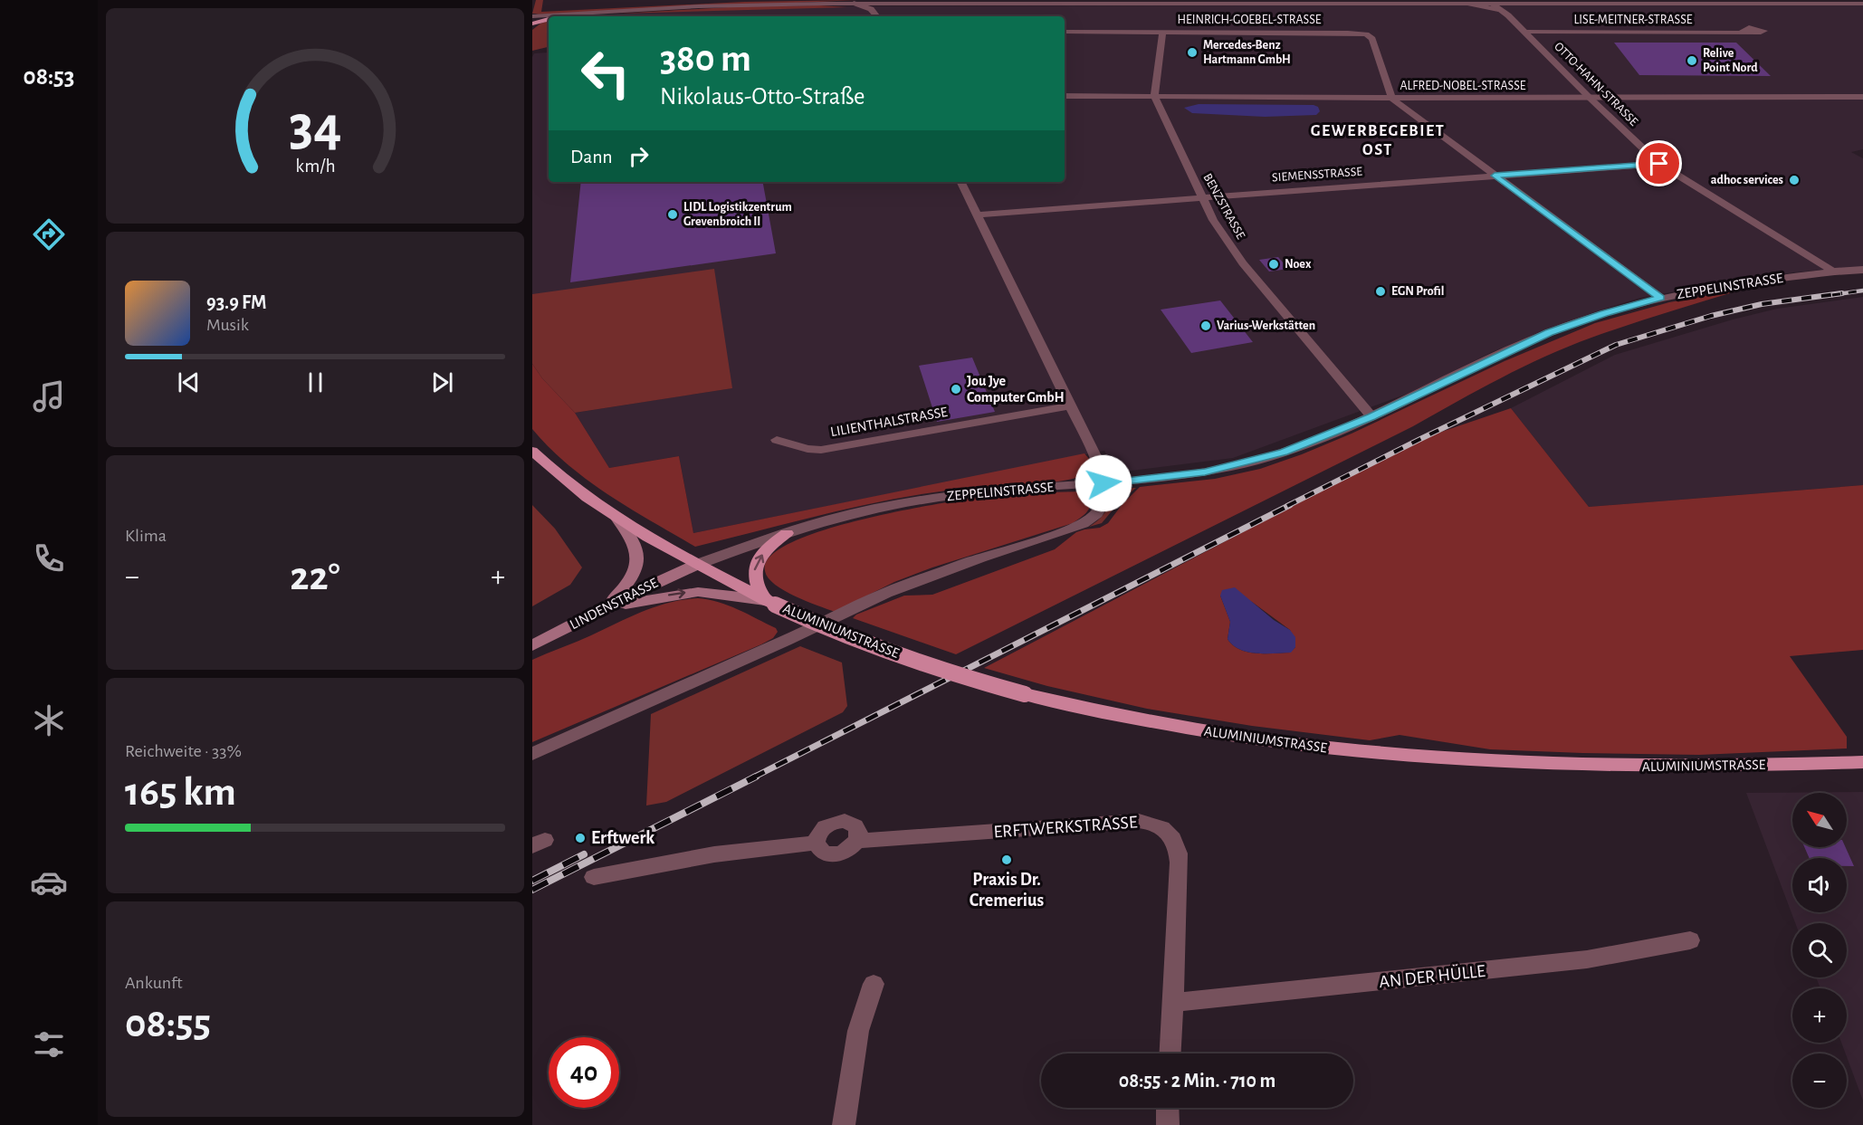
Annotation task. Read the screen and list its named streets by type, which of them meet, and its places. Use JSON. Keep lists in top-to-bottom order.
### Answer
{
  "streets": {
    "main road": ["LINDENSTRASSE", "ALUMINIUMSTRASSE"],
    "street": [
      "HEINRICH-GOEBEL-STRASSE",
      "LISE-MEITNER-STRASSE",
      "OTTO-HAHN-STRASSE",
      "ALFRED-NOBEL-STRASSE",
      "SIEMENSSTRASSE",
      "BENZSTRASSE",
      "ZEPPELINSTRASSE",
      "LILIENTHALSTRASSE",
      "ERFTWERKSTRASSE",
      "AN DER HÜLLE"
    ]
  },
  "crossings": [
    ["HEINRICH-GOEBEL-STRASSE", "ALFRED-NOBEL-STRASSE"],
    ["LISE-MEITNER-STRASSE", "OTTO-HAHN-STRASSE"],
    ["OTTO-HAHN-STRASSE", "ALFRED-NOBEL-STRASSE"],
    ["OTTO-HAHN-STRASSE", "SIEMENSSTRASSE"],
    ["OTTO-HAHN-STRASSE", "ZEPPELINSTRASSE"],
    ["ALFRED-NOBEL-STRASSE", "BENZSTRASSE"],
    ["SIEMENSSTRASSE", "BENZSTRASSE"],
    ["BENZSTRASSE", "ZEPPELINSTRASSE"],
    ["ZEPPELINSTRASSE", "LINDENSTRASSE"],
    ["ZEPPELINSTRASSE", "ALUMINIUMSTRASSE"],
    ["LINDENSTRASSE", "ALUMINIUMSTRASSE"],
    ["ERFTWERKSTRASSE", "AN DER HÜLLE"]
  ],
  "districts": ["GEWERBEGEBIET OST"],
  "places": [
    "Mercedes-Benz Hartmann GmbH",
    "Relive Point Nord",
    "adhoc services",
    "LIDL Logistikzentrum Grevenbroich II",
    "Noex",
    "EGN Profil",
    "Varius-Werkstätten",
    "Jou Jye Computer GmbH",
    "Erftwerk",
    "Praxis Dr. Cremerius"
  ],
  "north": "top left",
  "page": {
    "tabs": "08:53",
    "turn": ["380 m", "Nikolaus-Otto-Straße"],
    "then": "Dann",
    "song": ["93.9 FM", "Musik"],
    "tile": [
      "Klima",
      ["Reichweite · 33%", "165 km"],
      ["Ankunft", "08:55"]
    ],
    "heat": ["−", "22°", "+"],
    "map_buttons": ["+", "−"],
    "limit": "40",
    "trip": "08:55 · 2 Min. · 710 m",
    "gauge": ["34", "km/h"]
  }
}
